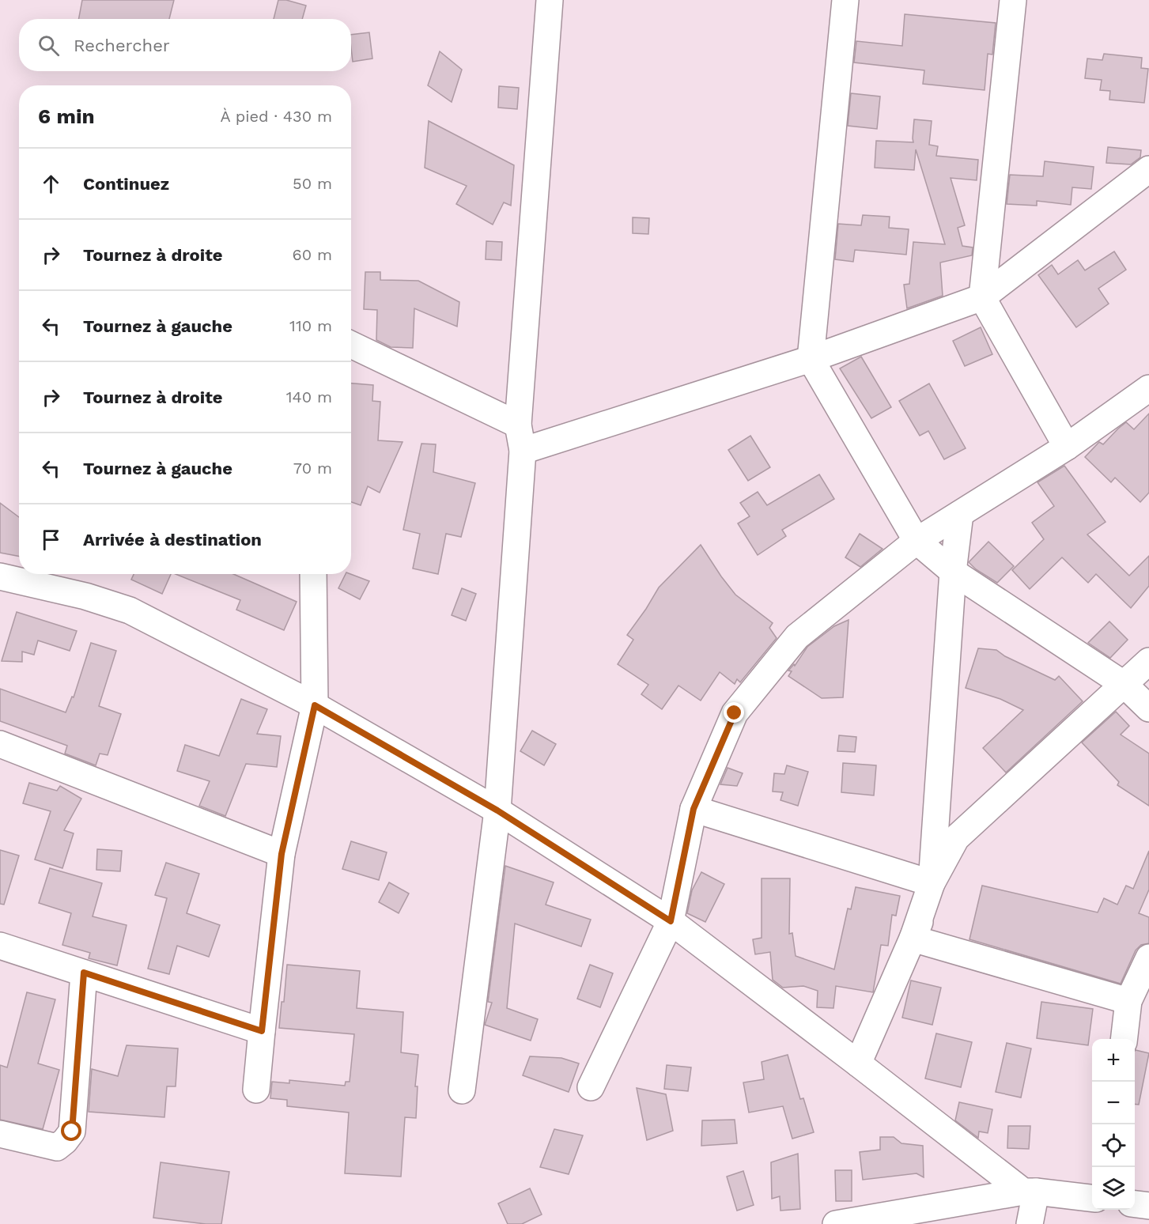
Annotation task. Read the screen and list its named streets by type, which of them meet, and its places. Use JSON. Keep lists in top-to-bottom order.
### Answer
{
  "page": {
    "search": "Rechercher",
    "heading": ["6 min", "À pied · 430 m"],
    "list": [
      ["Continuez", "50 m"],
      ["Tournez à droite", "60 m"],
      ["Tournez à gauche", "110 m"],
      ["Tournez à droite", "140 m"],
      ["Tournez à gauche", "70 m"],
      "Arrivée à destination"
    ],
    "map_buttons": ["+", "−"]
  }
}
